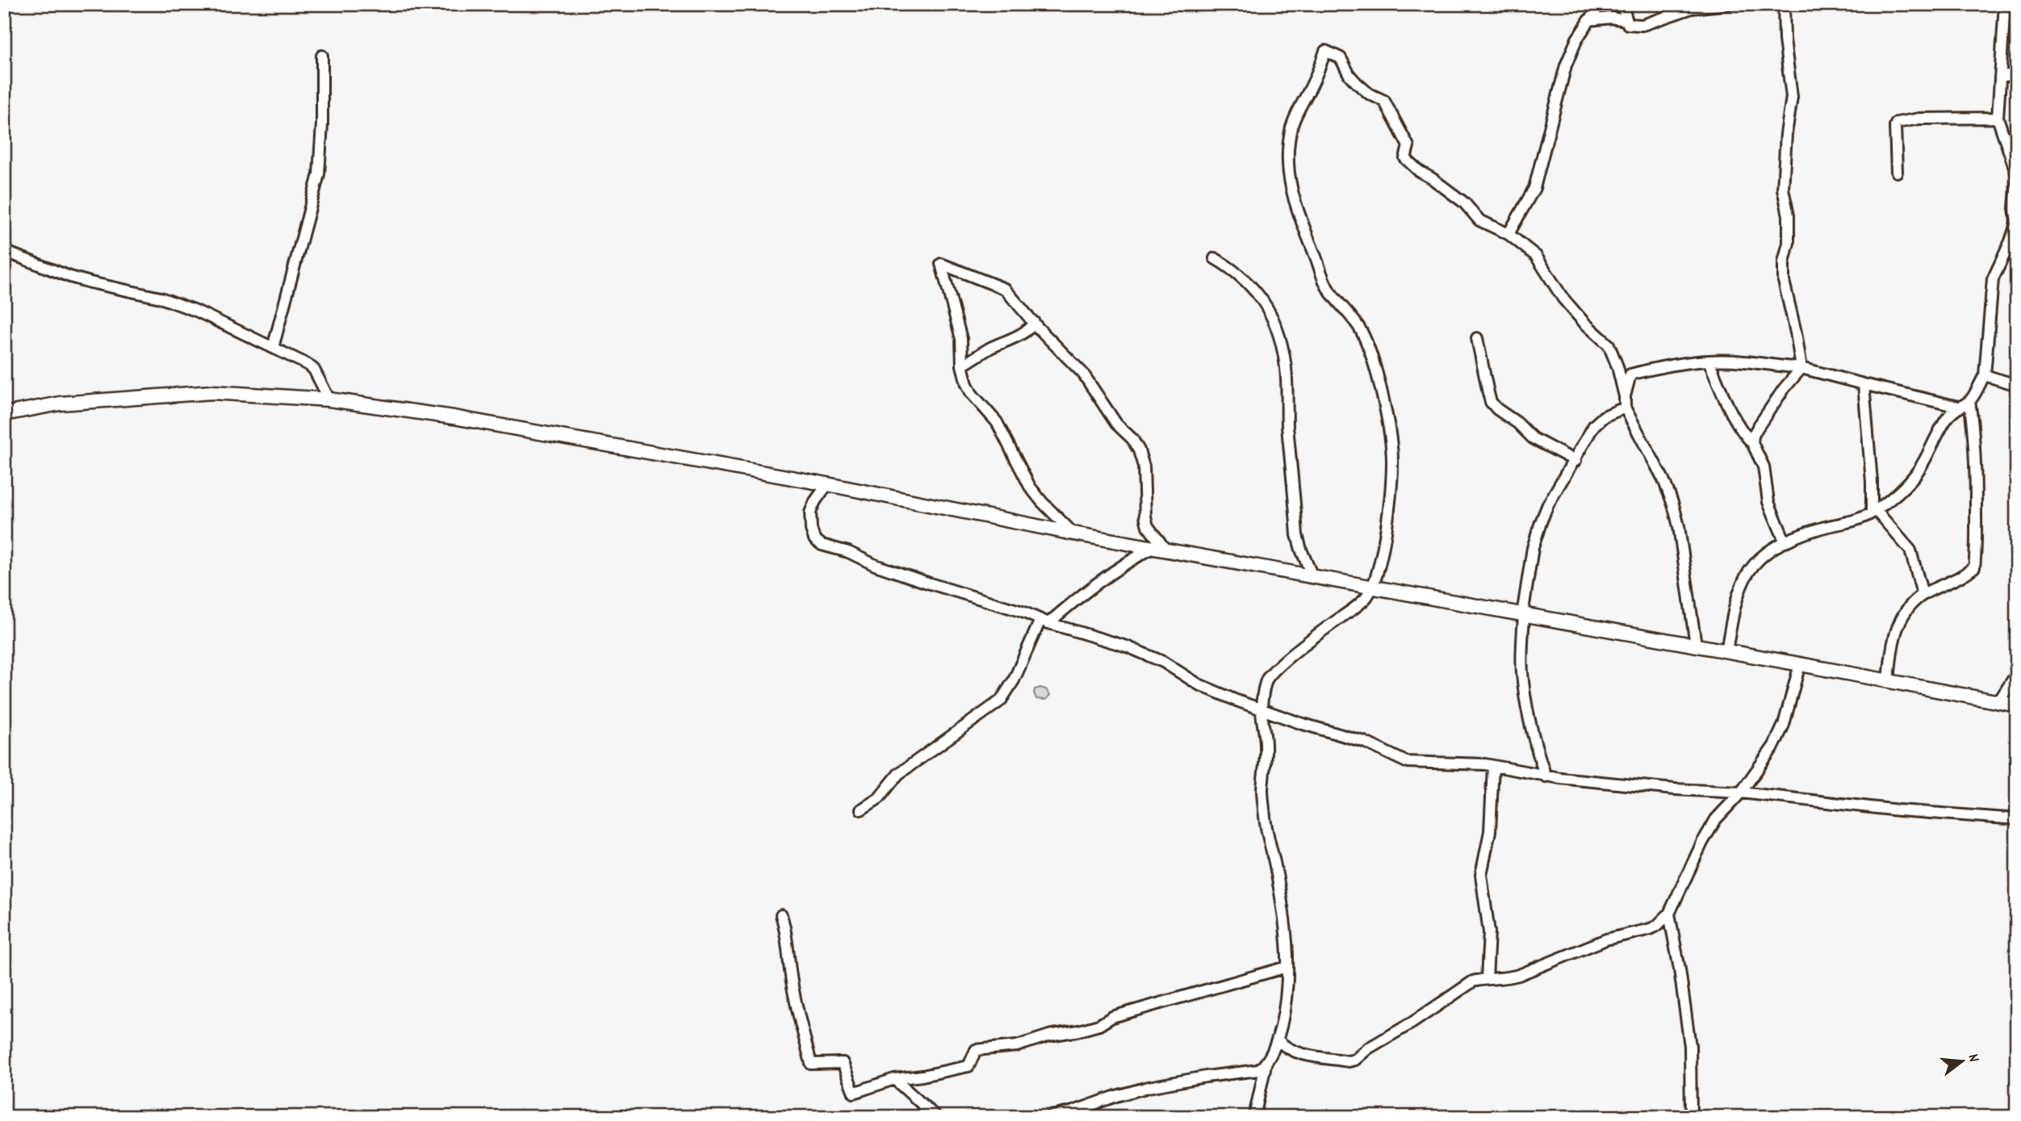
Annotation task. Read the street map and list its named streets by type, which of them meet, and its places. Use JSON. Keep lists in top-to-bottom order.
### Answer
{
  "north": "right"
}
